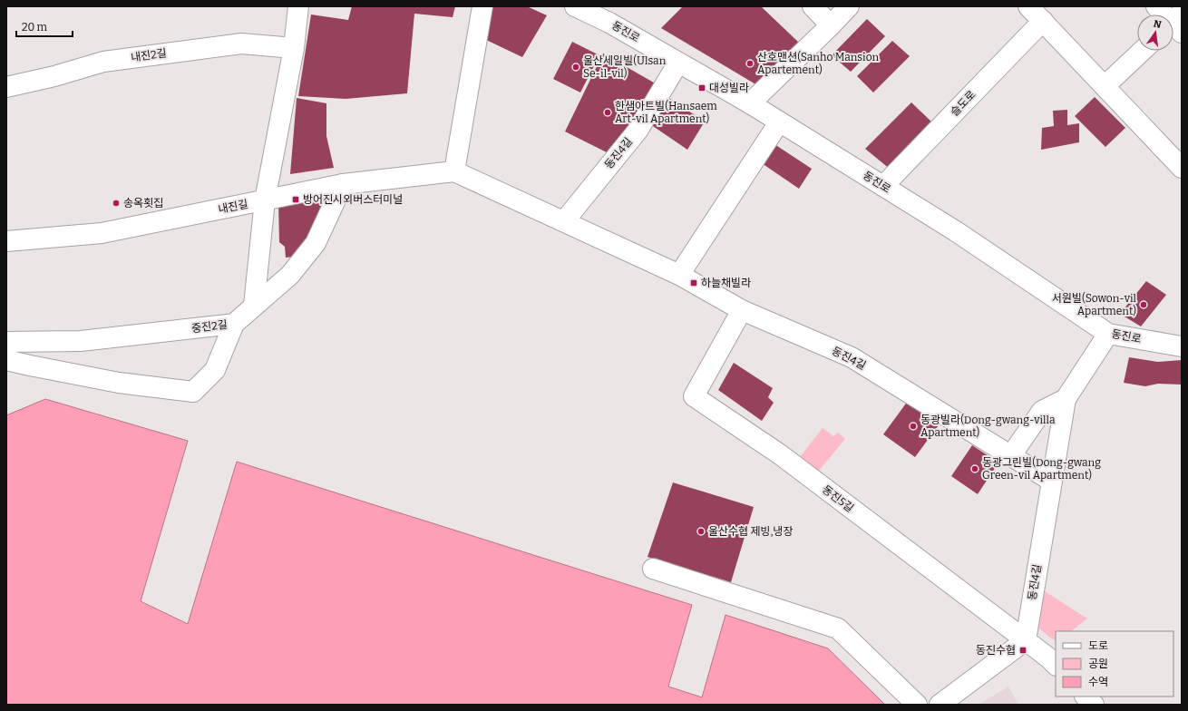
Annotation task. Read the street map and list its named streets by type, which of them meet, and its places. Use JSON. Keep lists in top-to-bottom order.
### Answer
{
  "streets": {
    "street": [
      "동진로",
      "내진2길",
      "슬도로",
      "동진4길",
      "내진길",
      "중진2길",
      "동진5길"
    ]
  },
  "crossings": [
    ["동진로", "슬도로"],
    ["동진로", "동진4길"],
    ["동진4길", "동진5길"]
  ],
  "places": {
    "other": [
      "산호맨션(Sanho Mansion Apartement)",
      "울산세일빌(Ulsan Se-il-vil)",
      "한샘아트빌(Hansaem Art-vil Apartment)",
      "송옥횟집",
      "서원빌(Sowon-vil Apartment)",
      "동광빌라(Dong-gwang-villa Apartment)",
      "동광그린빌(Dong-gwang Green-vil Apartment)",
      "울산수협 제빙,냉장"
    ],
    "transit": [
      "대성빌라",
      "방어진시외버스터미널",
      "하늘채빌라",
      "동진수협"
    ]
  },
  "legend": ["도로", "공원", "수역"],
  "scale_bar": "20 m",
  "north": "top"
}
